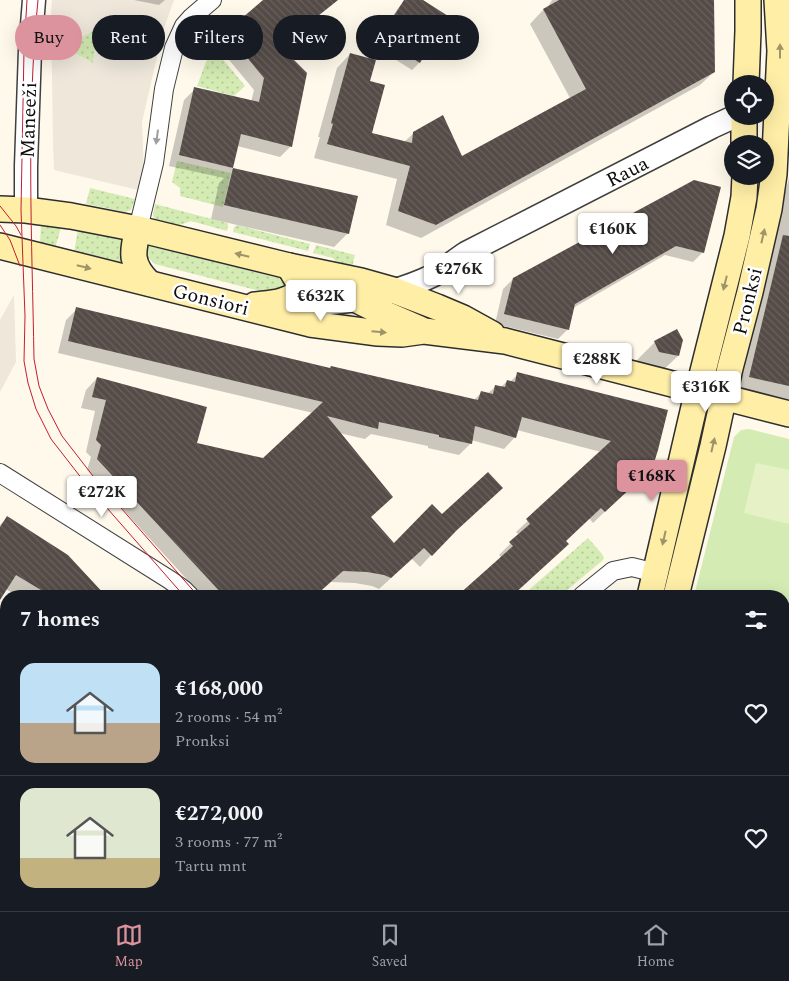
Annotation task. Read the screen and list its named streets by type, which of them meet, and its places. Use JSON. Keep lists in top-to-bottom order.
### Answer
{
  "streets": {
    "main road": ["Gonsiori", "Pronksi"],
    "street": ["Maneeži", "Raua"]
  },
  "crossings": [
    ["Maneeži", "Gonsiori"],
    ["Raua", "Gonsiori"],
    ["Gonsiori", "Pronksi"]
  ],
  "page": {
    "chip": [
      "Buy",
      "Rent",
      "Filters",
      "New",
      "Apartment"
    ],
    "price": [
      "€160K",
      "€276K",
      "€632K",
      "€288K",
      "€316K",
      "€168K",
      "€272K"
    ],
    "heading": "7 homes",
    "list": [
      {
        "name": "€168,000",
        "note": "2 rooms · 54 m² · Pronksi"
      },
      {
        "name": "€272,000",
        "note": "3 rooms · 77 m² · Tartu mnt"
      }
    ],
    "tabs": ["Map", "Saved", "Home"]
  }
}
